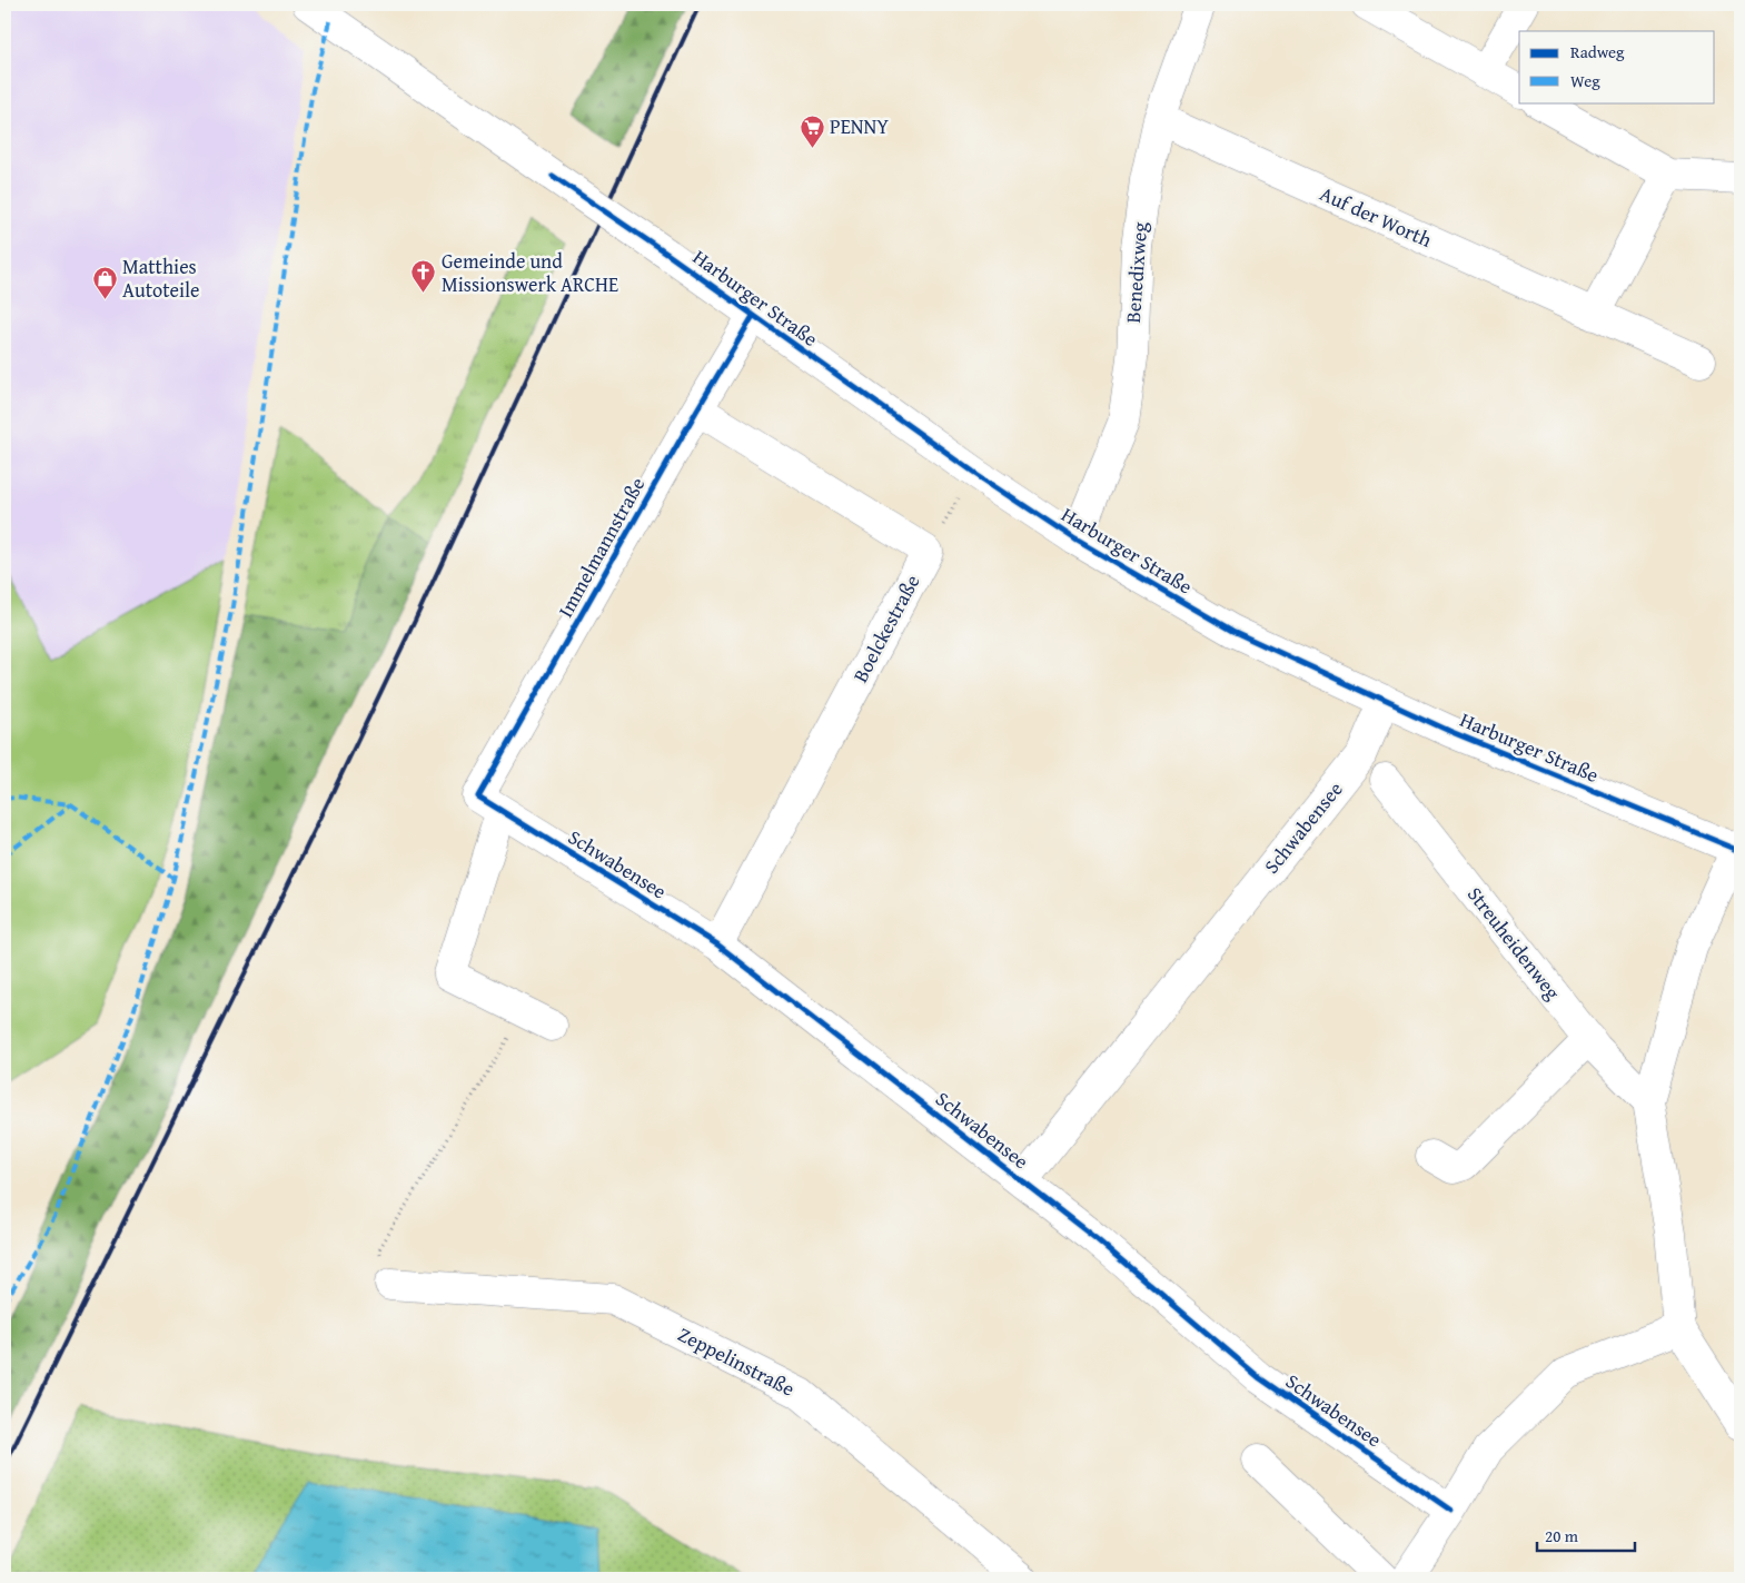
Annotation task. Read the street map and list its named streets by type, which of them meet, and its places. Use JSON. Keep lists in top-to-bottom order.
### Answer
{
  "streets": {
    "street": [
      "Auf der Worth",
      "Benedixweg",
      "Harburger Straße",
      "Immelmannstraße",
      "Boelckestraße",
      "Schwabensee",
      "Streuheidenweg",
      "Zeppelinstraße"
    ]
  },
  "crossings": [
    ["Auf der Worth", "Benedixweg"],
    ["Benedixweg", "Harburger Straße"],
    ["Harburger Straße", "Immelmannstraße"],
    ["Harburger Straße", "Schwabensee"],
    ["Immelmannstraße", "Boelckestraße"],
    ["Immelmannstraße", "Schwabensee"],
    ["Boelckestraße", "Schwabensee"]
  ],
  "places": {
    "supermarket": ["PENNY"],
    "church": ["Gemeinde und Missionswerk ARCHE"],
    "shop": ["Matthies Autoteile"]
  },
  "legend": ["Radweg", "Weg"],
  "scale_bar": "20 m"
}
